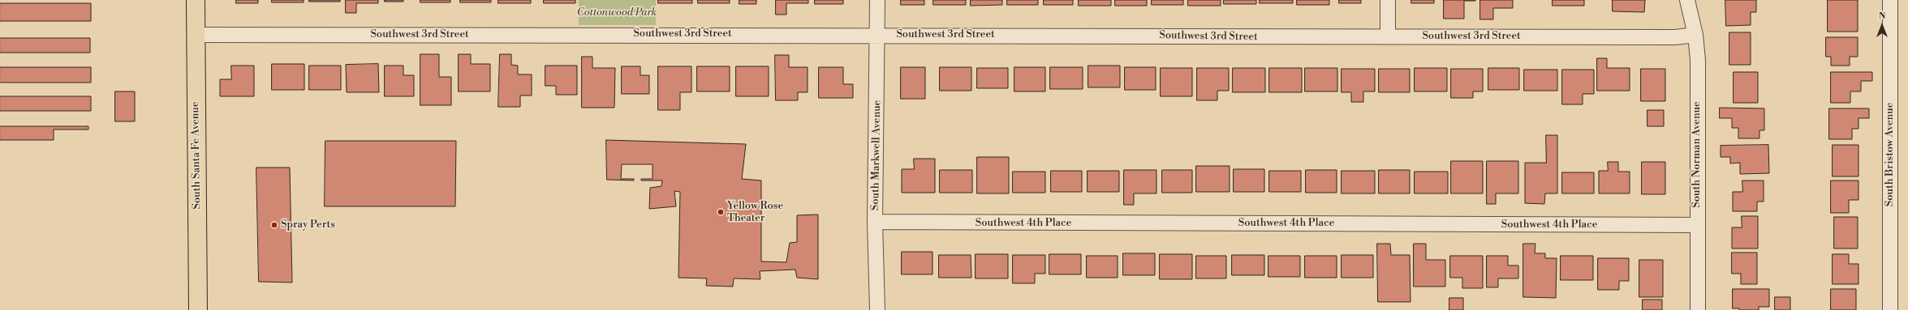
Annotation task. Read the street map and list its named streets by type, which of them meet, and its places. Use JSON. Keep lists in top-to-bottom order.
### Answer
{
  "streets": {
    "main road": ["South Santa Fe Avenue"],
    "street": [
      "Southwest 3rd Street",
      "South Norman Avenue",
      "South Bristow Avenue",
      "South Markwell Avenue",
      "Southwest 4th Place"
    ]
  },
  "crossings": [
    ["Southwest 3rd Street", "South Norman Avenue"],
    ["Southwest 3rd Street", "South Santa Fe Avenue"],
    ["Southwest 3rd Street", "South Markwell Avenue"],
    ["South Norman Avenue", "Southwest 4th Place"],
    ["South Markwell Avenue", "Southwest 4th Place"]
  ],
  "parks": ["Cottonwood Park"],
  "places": ["Yellow Rose Theater", "Spray Perts"],
  "north": "top"
}
